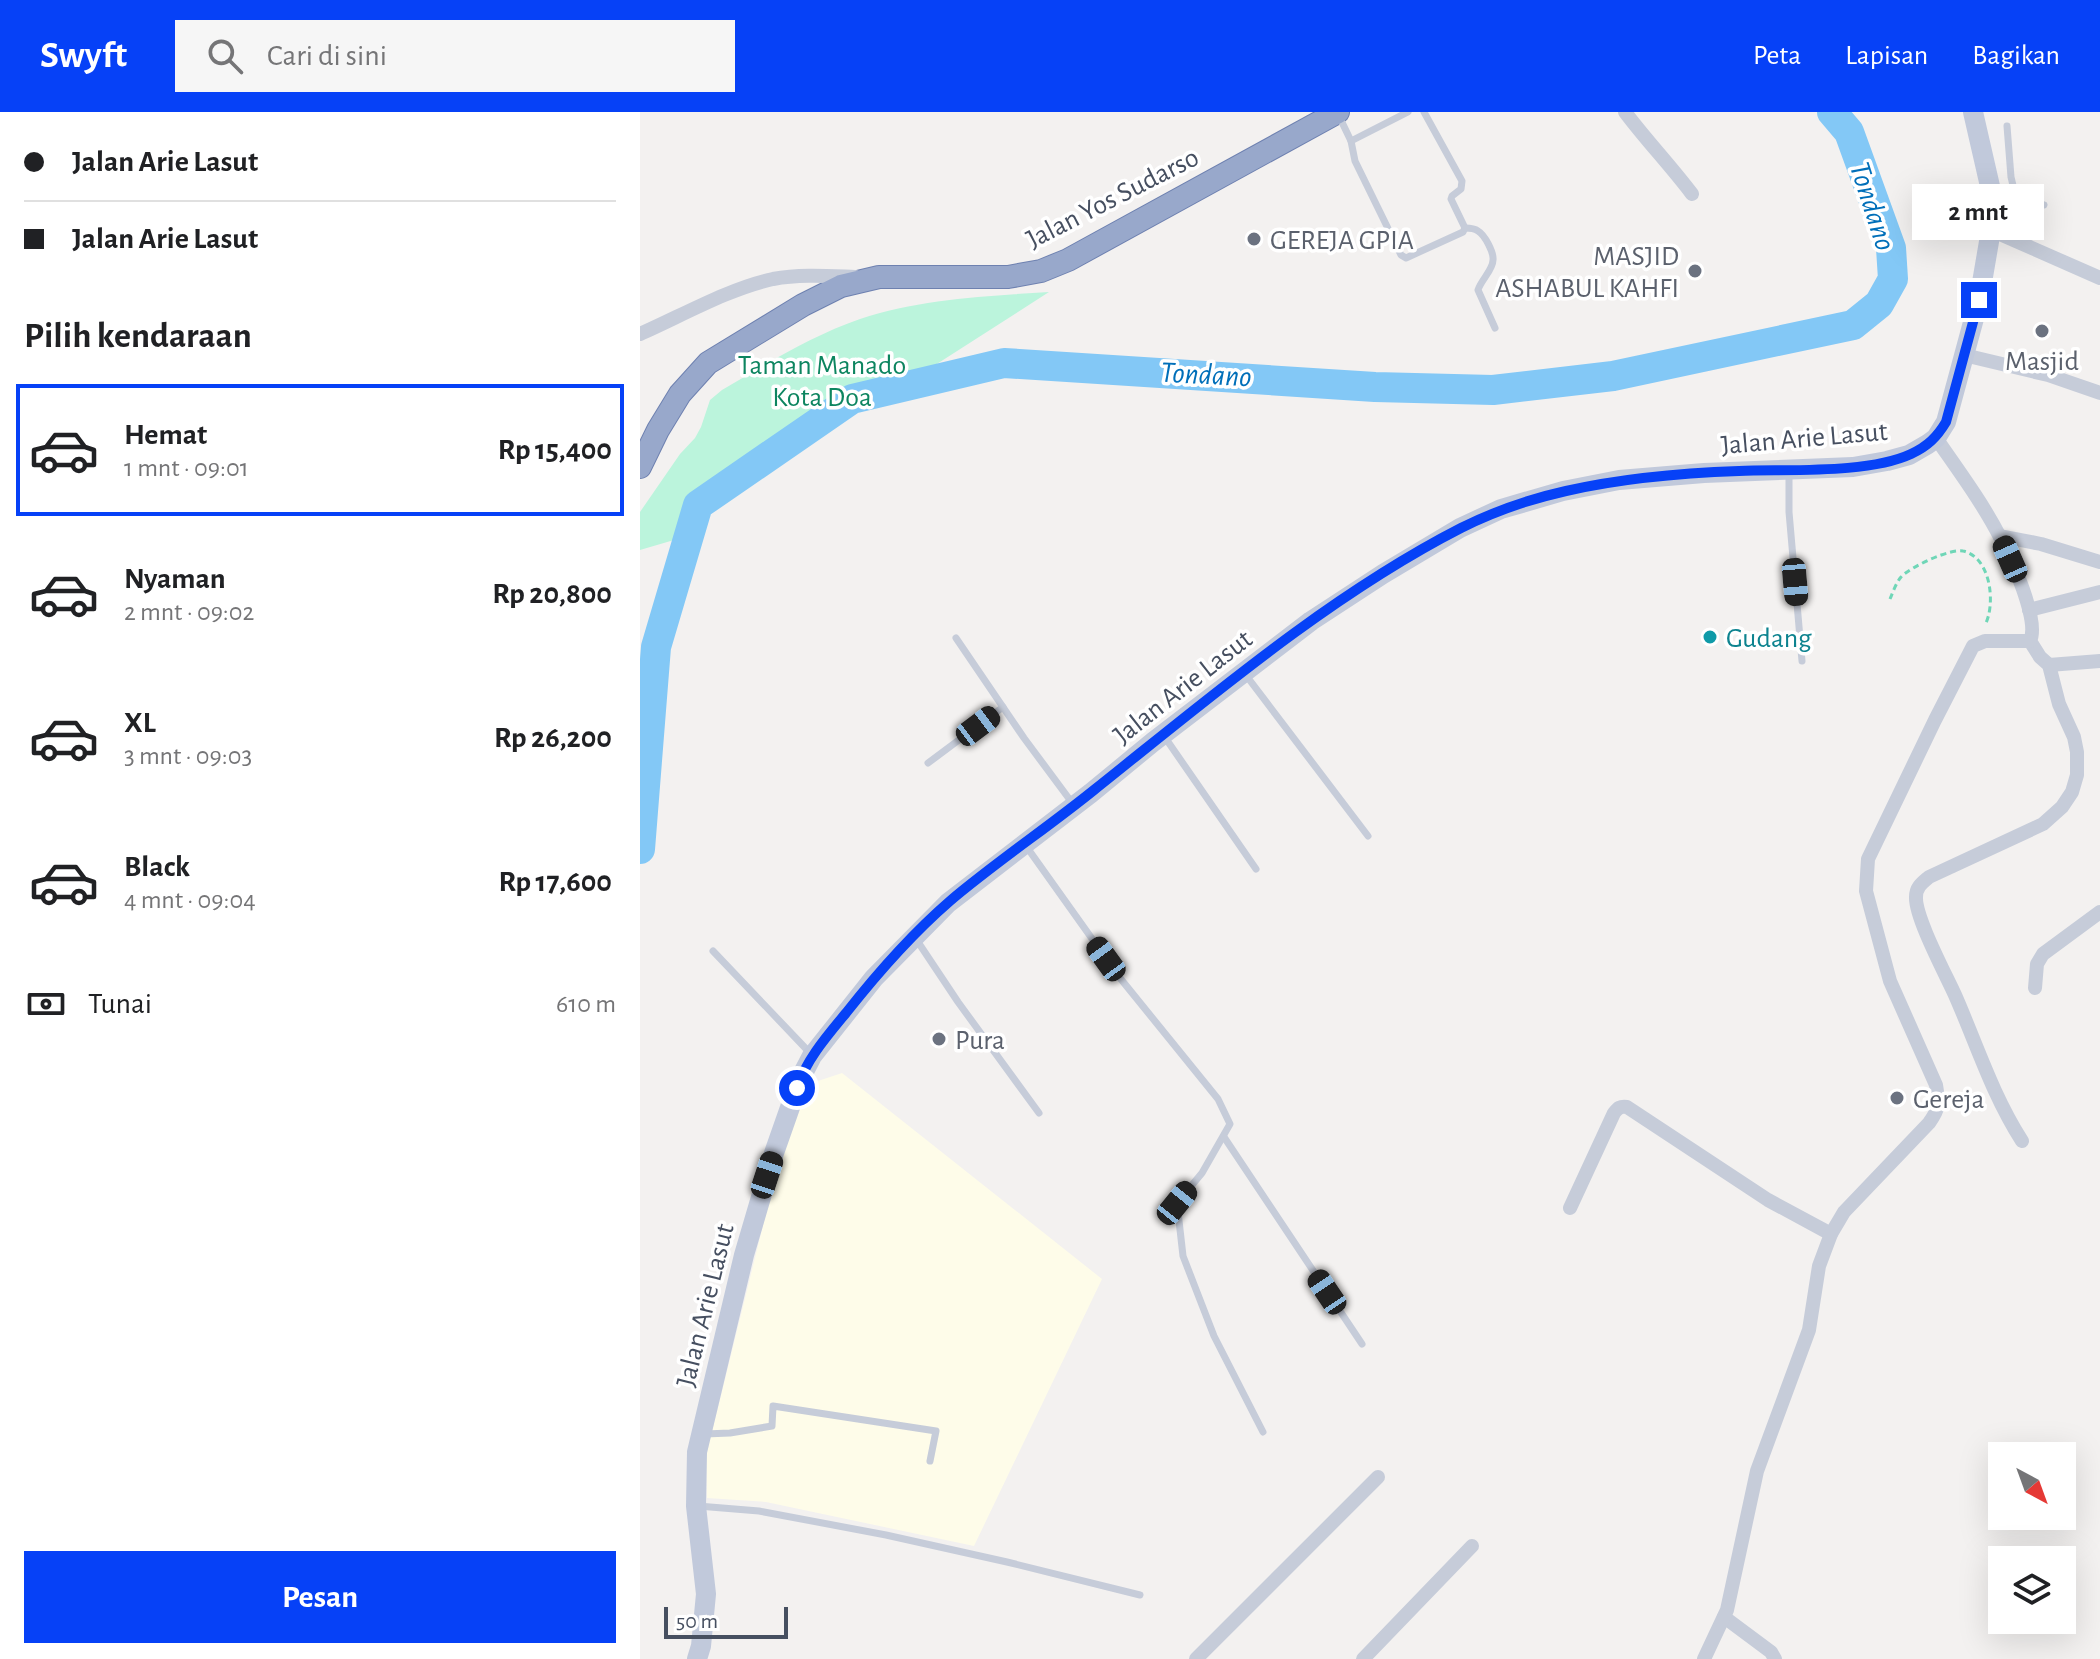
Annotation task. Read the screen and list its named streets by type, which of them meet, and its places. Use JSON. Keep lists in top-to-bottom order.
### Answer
{
  "streets": {
    "highway": ["Jalan Yos Sudarso"],
    "main road": ["Jalan Arie Lasut"]
  },
  "water": ["Tondano"],
  "parks": ["Taman Manado Kota Doa"],
  "places": [
    "GEREJA GPIA",
    "MASJID ASHABUL KAHFI",
    "Masjid",
    "Gudang",
    "Pura",
    "Gereja"
  ],
  "scale_bar": "50 m",
  "north": "bottom right",
  "page": {
    "header": "Swyft",
    "search": "Cari di sini",
    "nav": ["Peta", "Lapisan", "Bagikan"],
    "banner": ["Jalan Arie Lasut", "Jalan Arie Lasut"],
    "bubble": "2 mnt",
    "heading": "Pilih kendaraan",
    "list": [
      {
        "name": "Hemat",
        "note": "1 mnt · 09:01",
        "value": "Rp 15,400"
      },
      {
        "name": "Nyaman",
        "note": "2 mnt · 09:02",
        "value": "Rp 20,800"
      },
      {
        "name": "XL",
        "note": "3 mnt · 09:03",
        "value": "Rp 26,200"
      },
      {
        "name": "Black",
        "note": "4 mnt · 09:04",
        "value": "Rp 17,600"
      }
    ],
    "pay": ["Tunai", "610 m"],
    "buttons": "Pesan",
    "scale": "50 m"
  }
}
